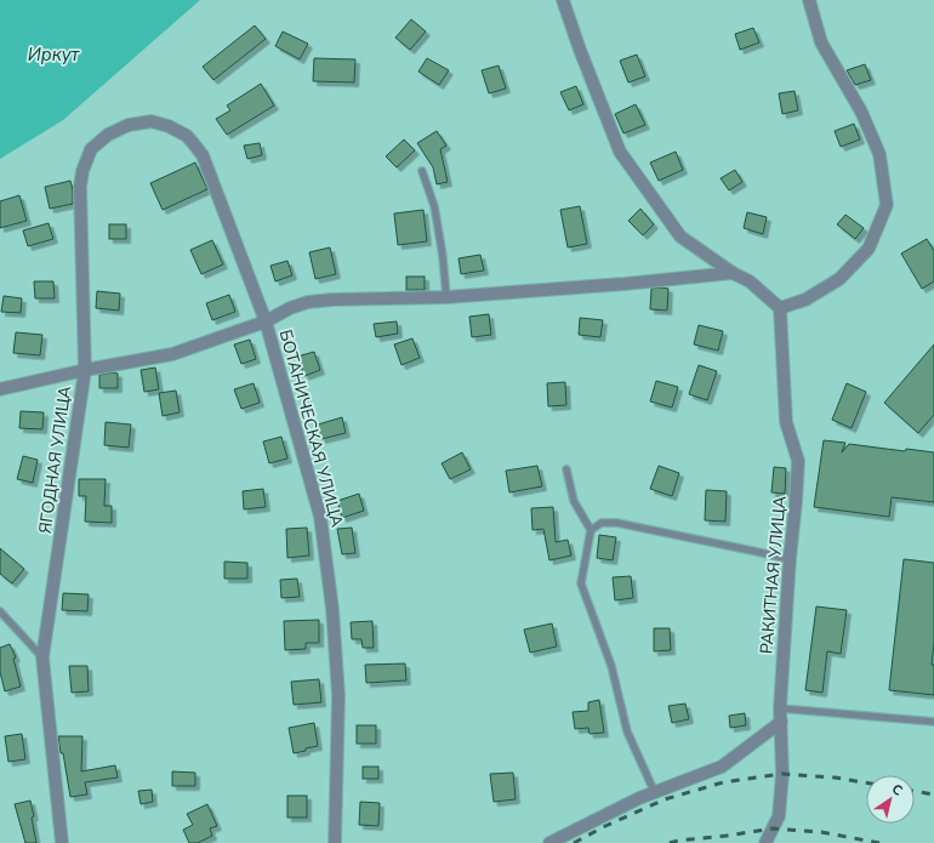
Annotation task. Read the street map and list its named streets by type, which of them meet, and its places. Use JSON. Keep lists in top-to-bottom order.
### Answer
{
  "streets": {
    "street": ["БОТАНИЧЕСКАЯ УЛИЦА", "ЯГОДНАЯ УЛИЦА", "РАКИТНАЯ УЛИЦА"]
  },
  "crossings": [
    ["БОТАНИЧЕСКАЯ УЛИЦА", "ЯГОДНАЯ УЛИЦА"]
  ],
  "water": ["Иркут"],
  "north": "top right"
}
